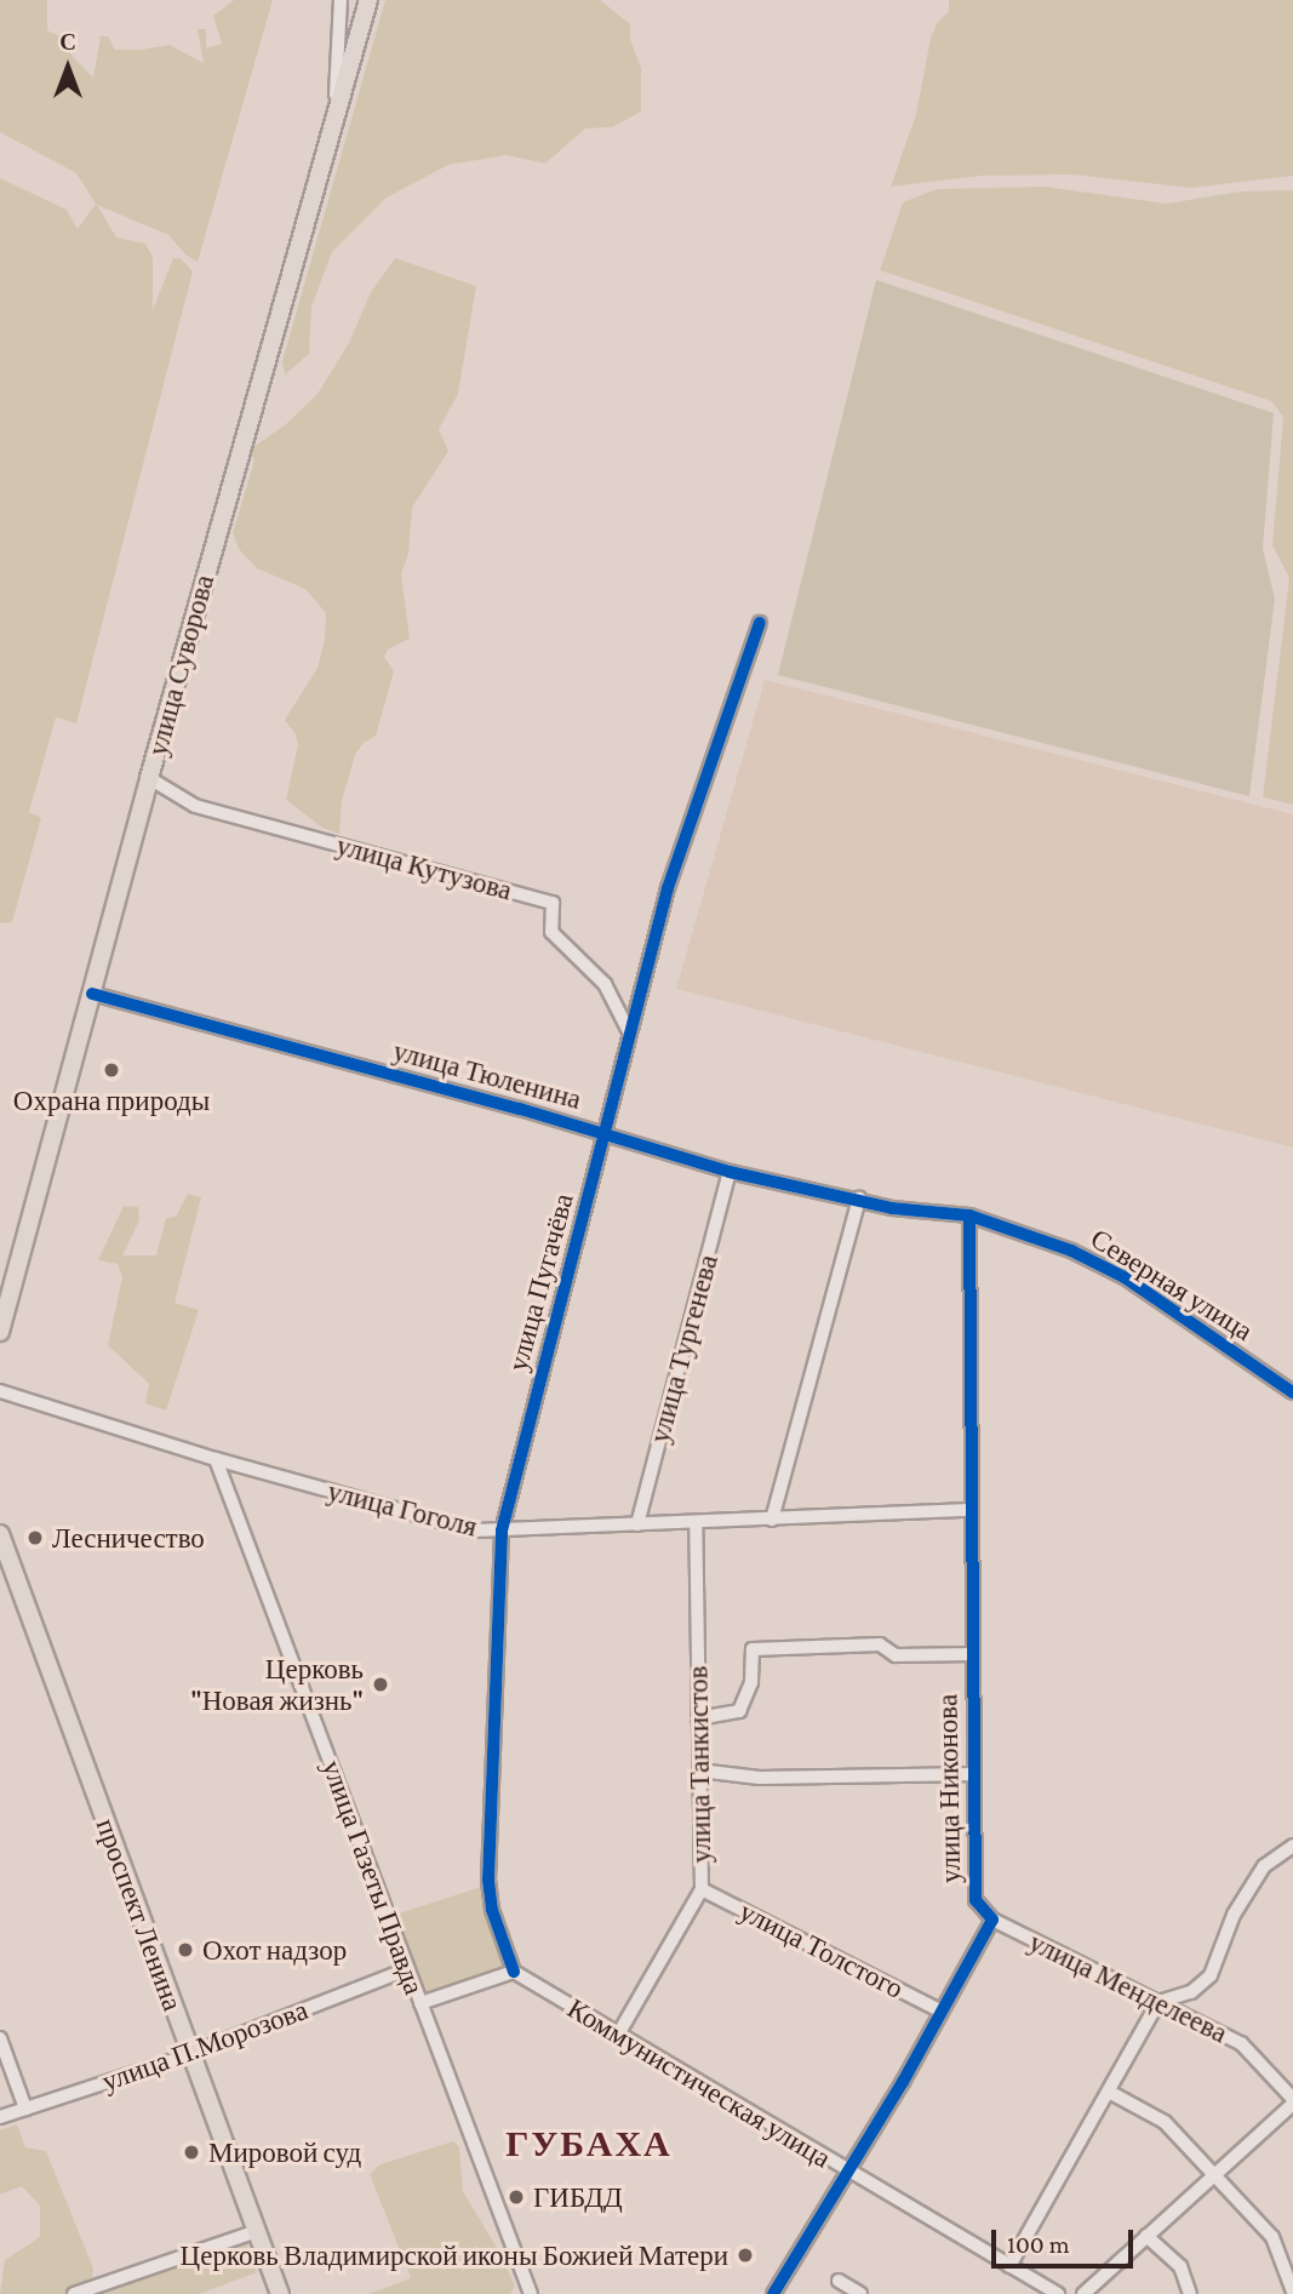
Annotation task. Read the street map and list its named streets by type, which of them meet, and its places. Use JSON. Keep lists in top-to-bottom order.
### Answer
{
  "streets": {
    "main road": ["улица Суворова", "проспект Ленина"],
    "street": [
      "улица Кутузова",
      "улица Тюленина",
      "улица Пугачёва",
      "Северная улица",
      "улица Тургенева",
      "улица Гоголя",
      "улица Танкистов",
      "улица Никонова",
      "улица Газеты Правда",
      "улица Толстого",
      "улица Менделеева",
      "улица П.Морозова",
      "Коммунистическая улица"
    ]
  },
  "crossings": [
    ["улица Суворова", "улица Кутузова"],
    ["улица Суворова", "улица Тюленина"],
    ["улица Кутузова", "улица Пугачёва"],
    ["улица Тюленина", "улица Пугачёва"],
    ["улица Тюленина", "Северная улица"],
    ["улица Тюленина", "улица Тургенева"],
    ["улица Тюленина", "улица Никонова"],
    ["улица Пугачёва", "улица Гоголя"],
    ["улица Пугачёва", "Коммунистическая улица"],
    ["Северная улица", "улица Никонова"],
    ["улица Тургенева", "улица Гоголя"],
    ["улица Гоголя", "улица Танкистов"],
    ["улица Гоголя", "улица Никонова"],
    ["улица Гоголя", "улица Газеты Правда"],
    ["улица Танкистов", "улица Толстого"],
    ["улица Танкистов", "Коммунистическая улица"],
    ["улица Никонова", "улица Менделеева"],
    ["улица Газеты Правда", "улица П.Морозова"],
    ["проспект Ленина", "улица П.Морозова"]
  ],
  "districts": ["ГУБАХА"],
  "places": [
    "Охрана природы",
    "Лесничество",
    "Церковь \"Новая жизнь\"",
    "Охот надзор",
    "Мировой суд",
    "ГИБДД",
    "Церковь Владимирской иконы Божией Матери"
  ],
  "scale_bar": "100 m",
  "north": "top"
}
